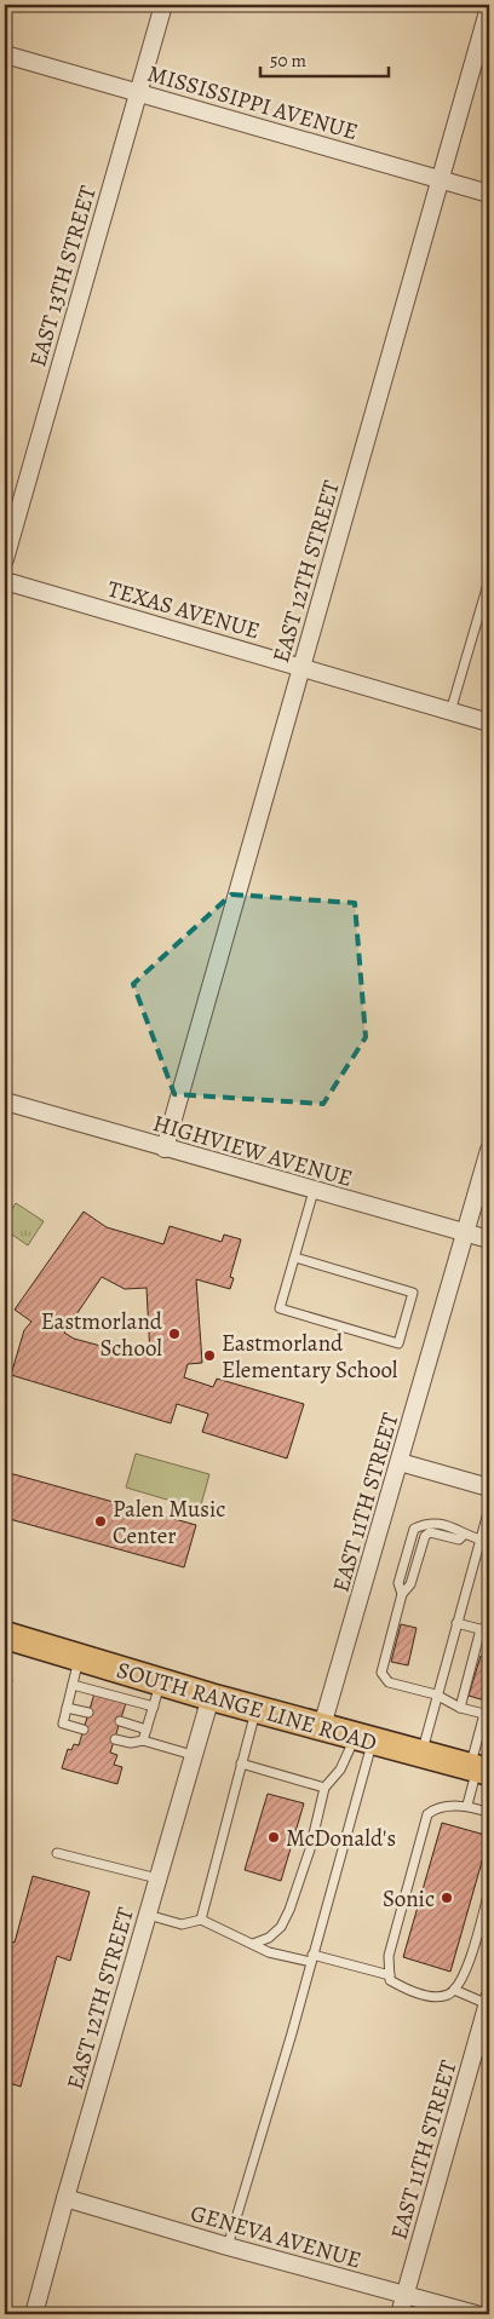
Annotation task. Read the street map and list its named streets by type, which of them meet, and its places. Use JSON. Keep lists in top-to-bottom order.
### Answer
{
  "streets": {
    "main road": ["SOUTH RANGE LINE ROAD"],
    "street": [
      "MISSISSIPPI AVENUE",
      "EAST 13TH STREET",
      "EAST 12TH STREET",
      "TEXAS AVENUE",
      "HIGHVIEW AVENUE",
      "EAST 11TH STREET",
      "GENEVA AVENUE"
    ]
  },
  "crossings": [
    ["MISSISSIPPI AVENUE", "EAST 13TH STREET"],
    ["MISSISSIPPI AVENUE", "EAST 12TH STREET"],
    ["EAST 12TH STREET", "TEXAS AVENUE"],
    ["EAST 12TH STREET", "HIGHVIEW AVENUE"],
    ["EAST 12TH STREET", "SOUTH RANGE LINE ROAD"],
    ["EAST 12TH STREET", "GENEVA AVENUE"],
    ["HIGHVIEW AVENUE", "EAST 11TH STREET"],
    ["EAST 11TH STREET", "SOUTH RANGE LINE ROAD"],
    ["EAST 11TH STREET", "GENEVA AVENUE"]
  ],
  "places": [
    "Eastmorland School",
    "Eastmorland Elementary School",
    "Palen Music Center",
    "McDonald's",
    "Sonic"
  ],
  "scale_bar": "50 m"
}
